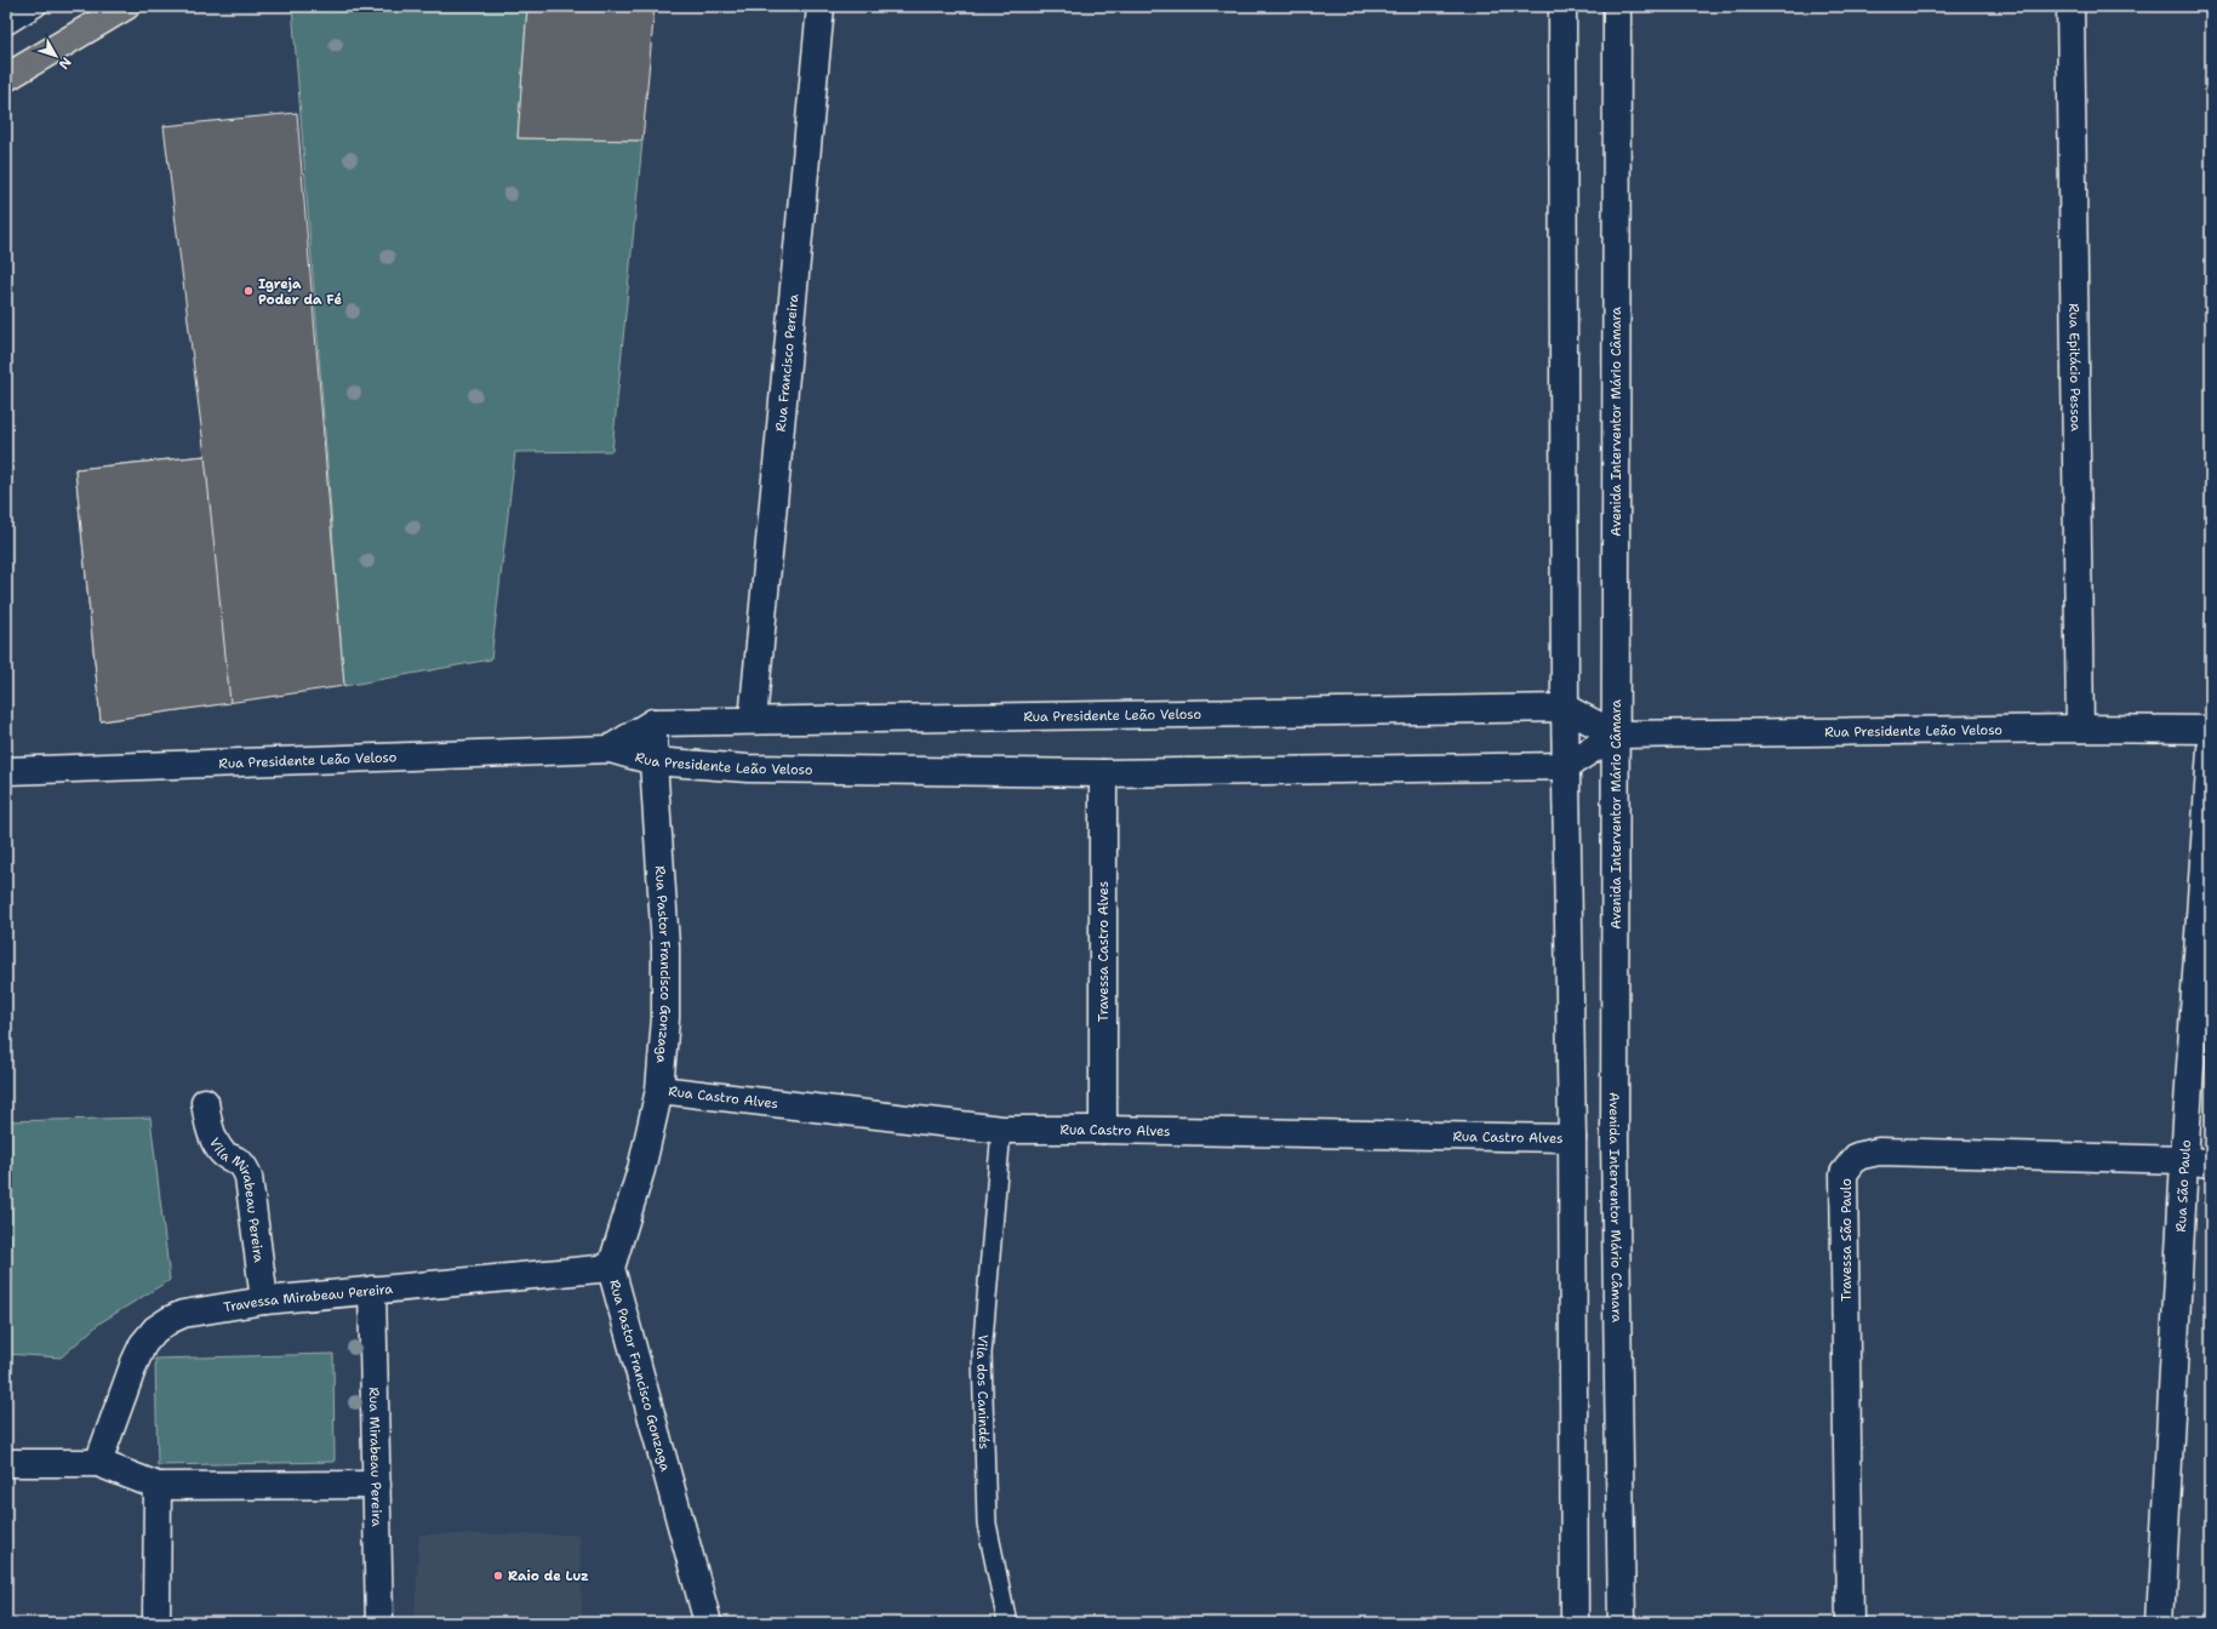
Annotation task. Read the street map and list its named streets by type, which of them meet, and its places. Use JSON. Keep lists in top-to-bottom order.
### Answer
{
  "streets": {
    "street": [
      "Rua Francisco Pereira",
      "Rua Epitácio Pessoa",
      "Avenida Interventor Mário Câmara",
      "Rua Presidente Leão Veloso",
      "Travessa Castro Alves",
      "Rua Pastor Francisco Gonzaga",
      "Rua Castro Alves",
      "Rua São Paulo",
      "Vila Mirabeau Pereira",
      "Travessa São Paulo",
      "Travessa Mirabeau Pereira",
      "Rua Mirabeau Pereira"
    ],
    "lane": ["Vila dos Canindés"]
  },
  "crossings": [
    ["Rua Francisco Pereira", "Rua Presidente Leão Veloso"],
    ["Rua Epitácio Pessoa", "Rua Presidente Leão Veloso"],
    ["Avenida Interventor Mário Câmara", "Rua Presidente Leão Veloso"],
    ["Rua Presidente Leão Veloso", "Travessa Castro Alves"],
    ["Rua Presidente Leão Veloso", "Rua Pastor Francisco Gonzaga"],
    ["Travessa Castro Alves", "Rua Castro Alves"],
    ["Rua Pastor Francisco Gonzaga", "Rua Castro Alves"],
    ["Rua Pastor Francisco Gonzaga", "Travessa Mirabeau Pereira"],
    ["Rua Castro Alves", "Vila dos Canindés"],
    ["Rua São Paulo", "Travessa São Paulo"],
    ["Vila Mirabeau Pereira", "Travessa Mirabeau Pereira"],
    ["Travessa Mirabeau Pereira", "Rua Mirabeau Pereira"]
  ],
  "places": ["Igreja Poder da Fé", "Raio de Luz"],
  "north": "bottom right"
}
